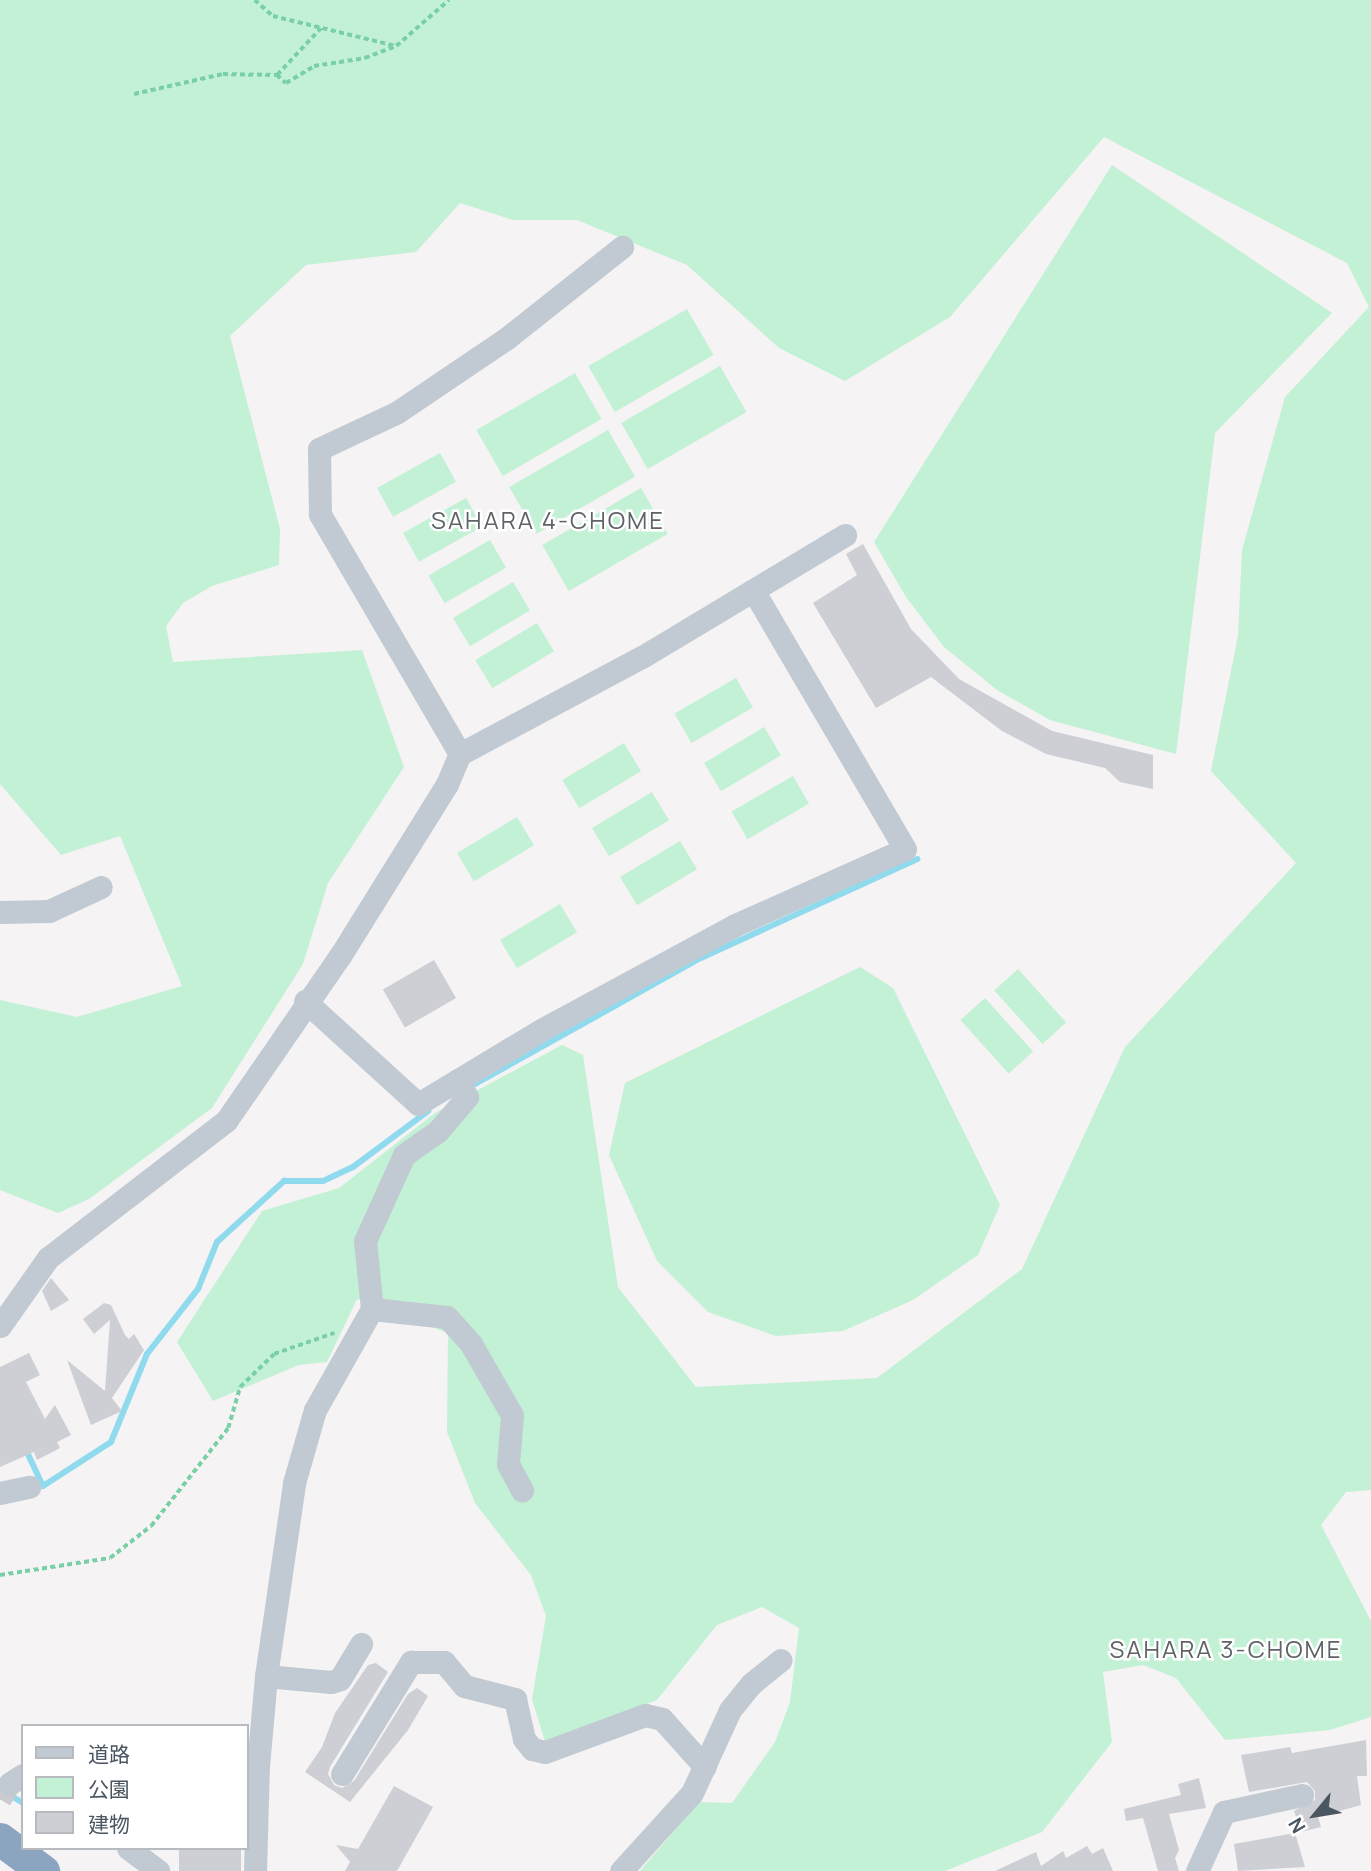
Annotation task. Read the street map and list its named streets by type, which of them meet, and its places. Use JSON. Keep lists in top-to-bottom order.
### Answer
{
  "districts": ["SAHARA 4-CHOME", "SAHARA 3-CHOME"],
  "legend": ["道路", "公園", "建物"],
  "north": "bottom left"
}
